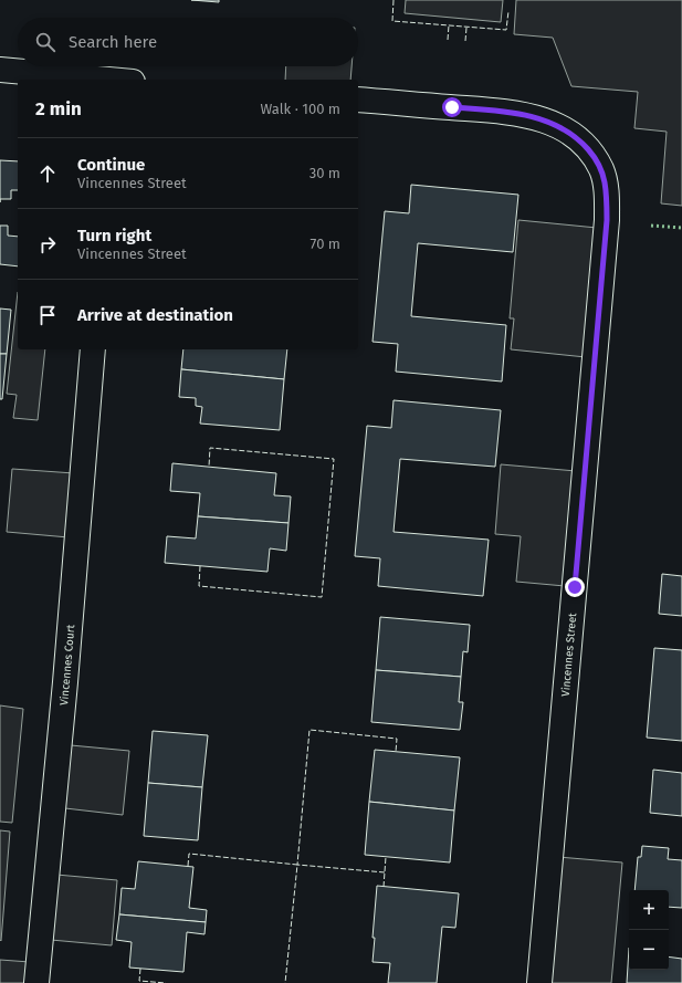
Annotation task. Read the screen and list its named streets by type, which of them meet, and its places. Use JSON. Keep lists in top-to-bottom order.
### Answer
{
  "streets": {
    "street": ["Vincennes Street", "Vincennes Court"]
  },
  "page": {
    "search": "Search here",
    "heading": ["2 min", "Walk · 100 m"],
    "list": [
      ["Continue", "Vincennes Street", "30 m"],
      ["Turn right", "Vincennes Street", "70 m"],
      "Arrive at destination"
    ],
    "map_buttons": ["+", "−"]
  }
}
